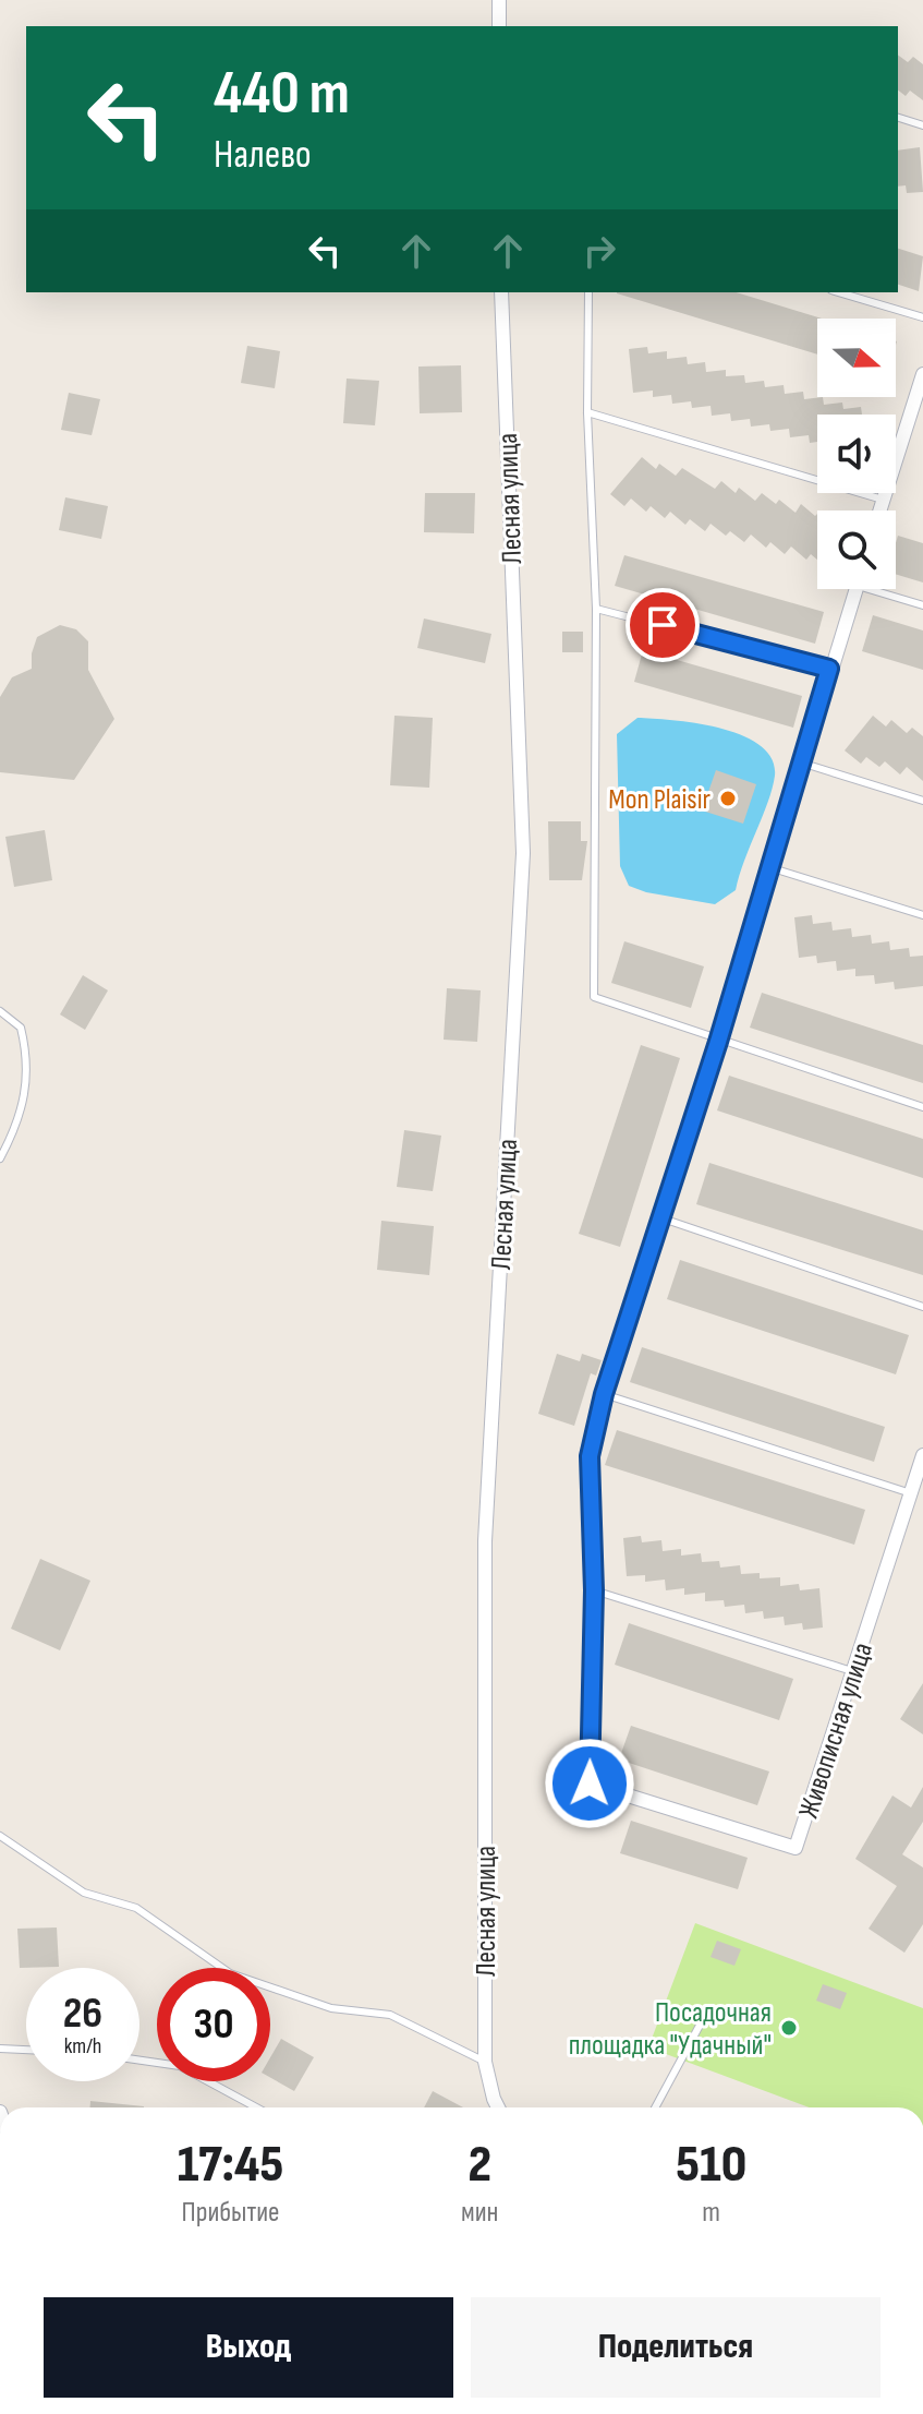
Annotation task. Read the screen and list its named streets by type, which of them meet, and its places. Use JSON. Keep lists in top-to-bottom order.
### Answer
{
  "streets": {
    "street": ["Лесная улица", "Живописная улица"]
  },
  "places": ["Mon Plaisir", "Посадочная площадка \"Удачный\""],
  "north": "right",
  "page": {
    "turn": ["440 m", "Налево"],
    "speed": "26 km/h",
    "limit": "30",
    "eta": [
      "17:45",
      "Прибытие",
      "2",
      "мин",
      "510",
      "m"
    ],
    "buttons": ["Выход", "Поделиться"]
  }
}
